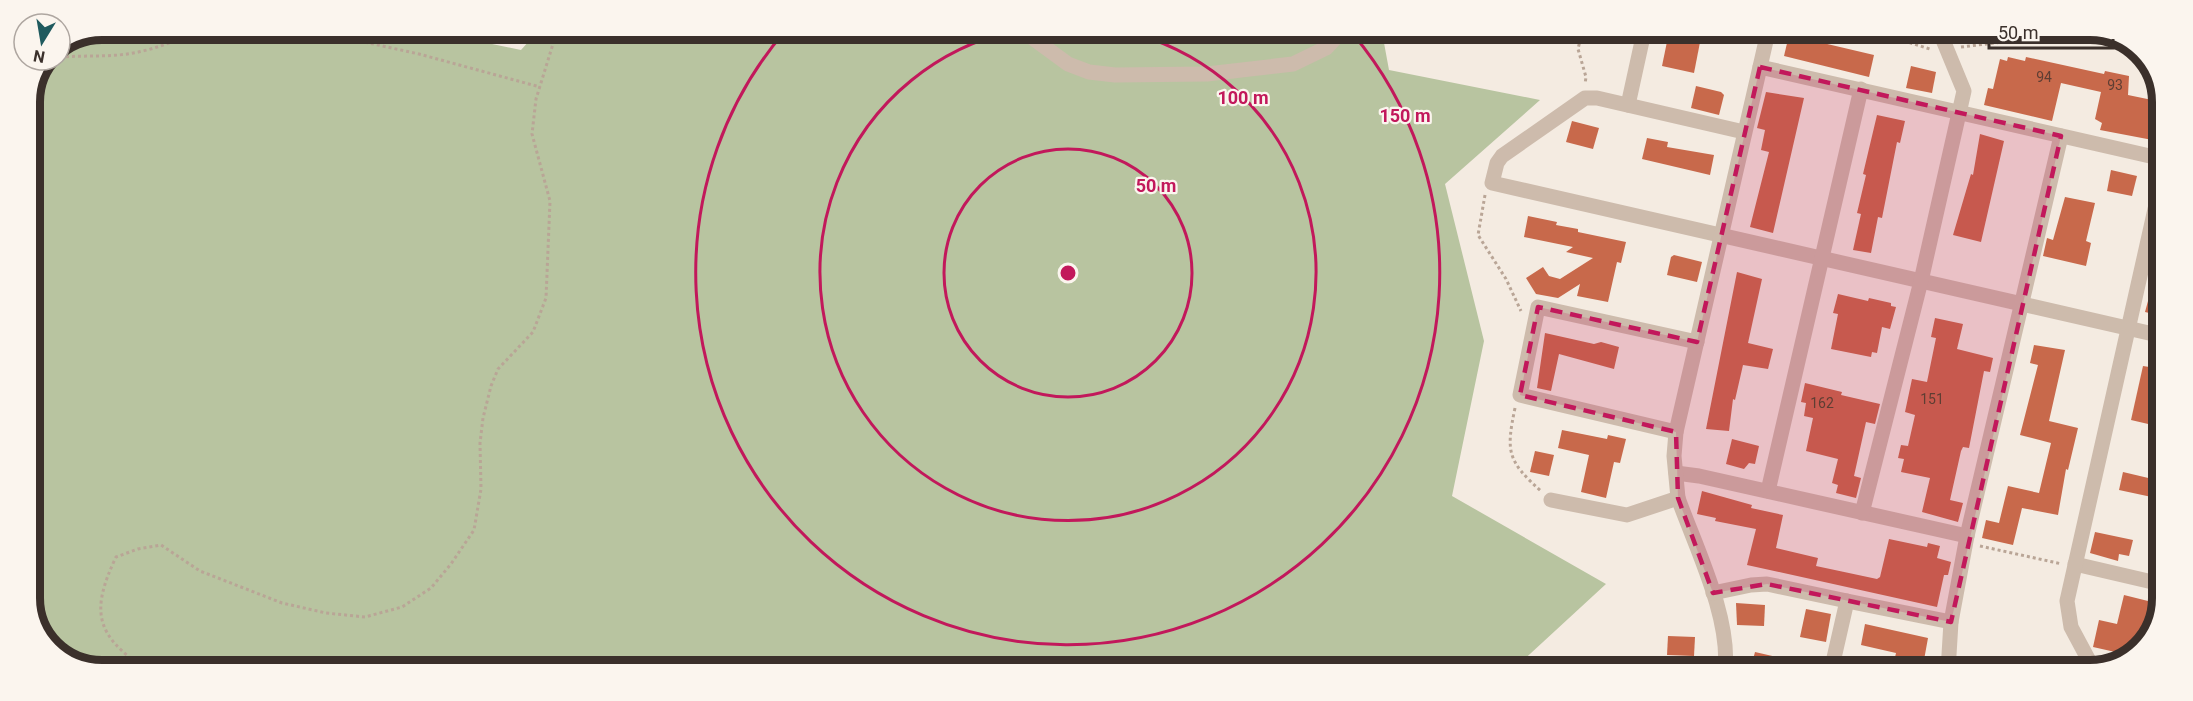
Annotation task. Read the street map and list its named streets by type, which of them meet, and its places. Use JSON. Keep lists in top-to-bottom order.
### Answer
{
  "house_numbers": [
    "94",
    "93",
    "151",
    "162"
  ],
  "scale_bar": "50 m",
  "north": "bottom",
  "rings": ["100 m", "150 m", "50 m"]
}
